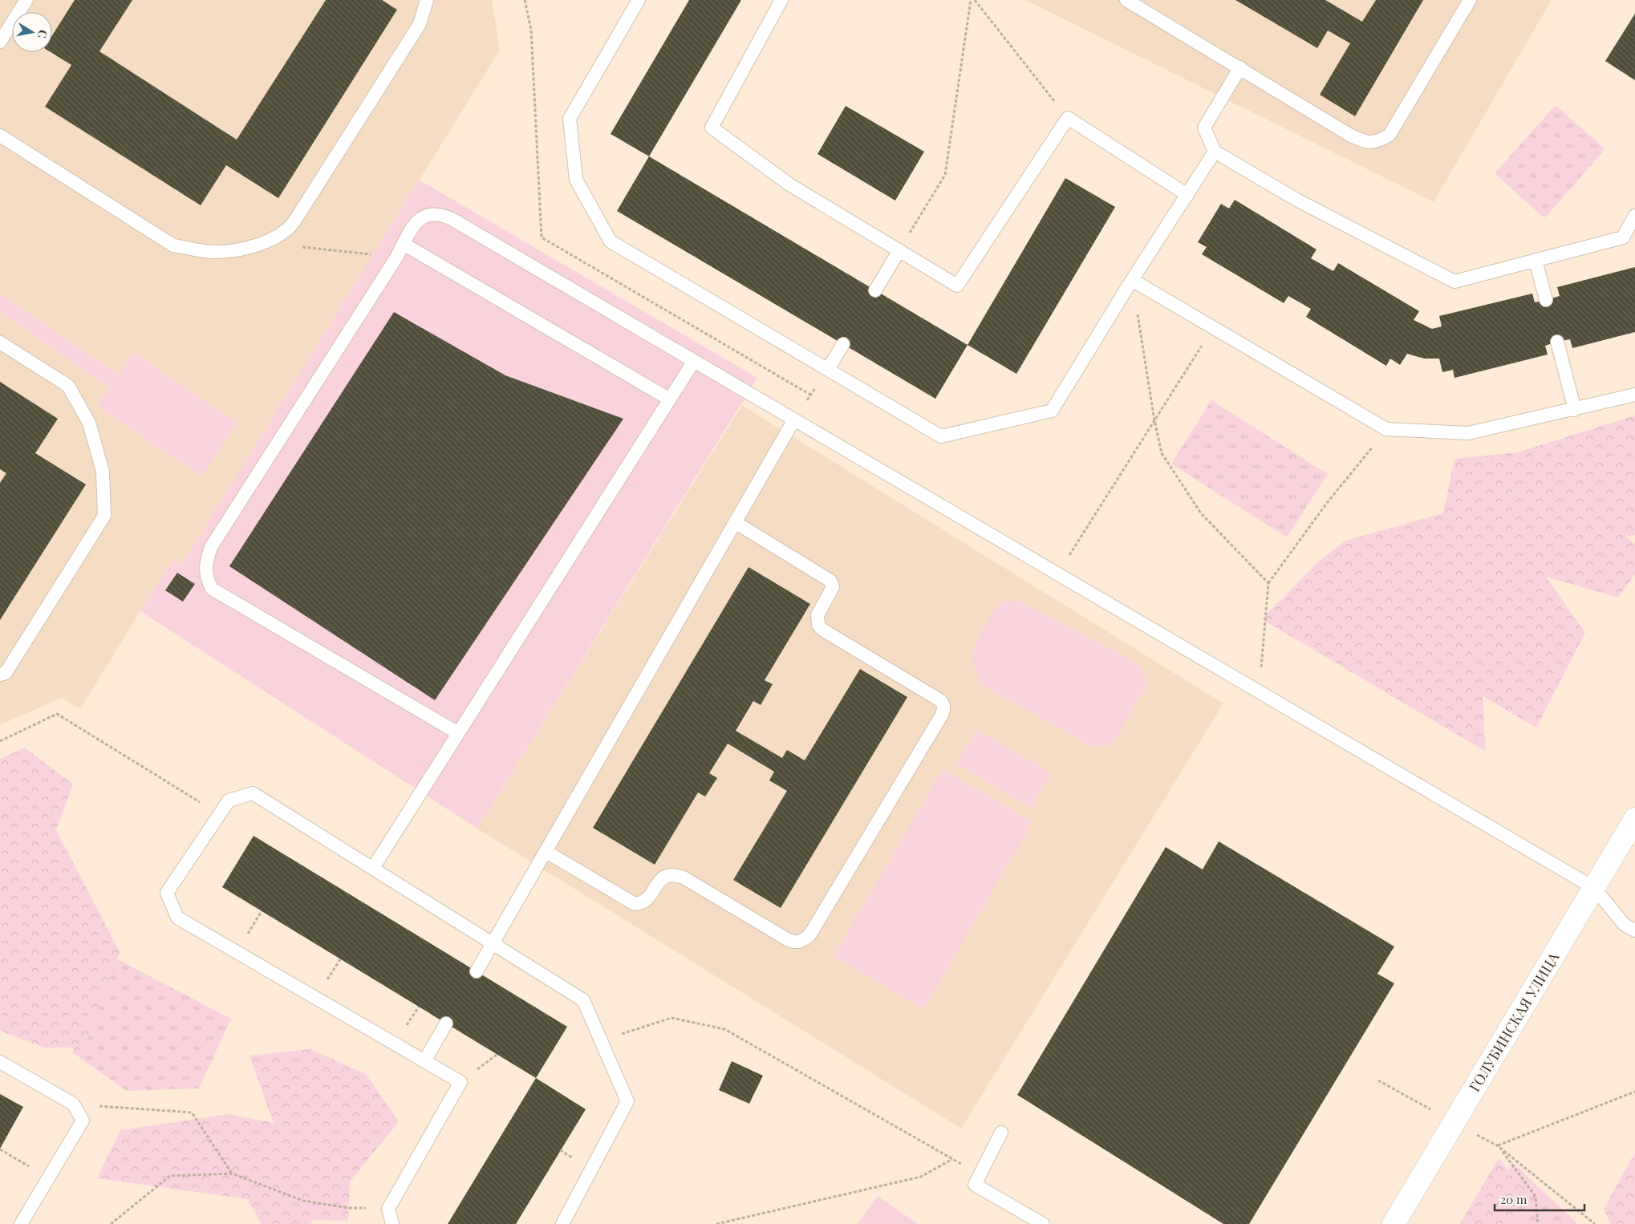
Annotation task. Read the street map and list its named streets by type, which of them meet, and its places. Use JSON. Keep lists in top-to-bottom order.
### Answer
{
  "streets": {
    "street": ["ГОЛУБИНСКАЯ УЛИЦА"]
  },
  "scale_bar": "20 m",
  "north": "right"
}
